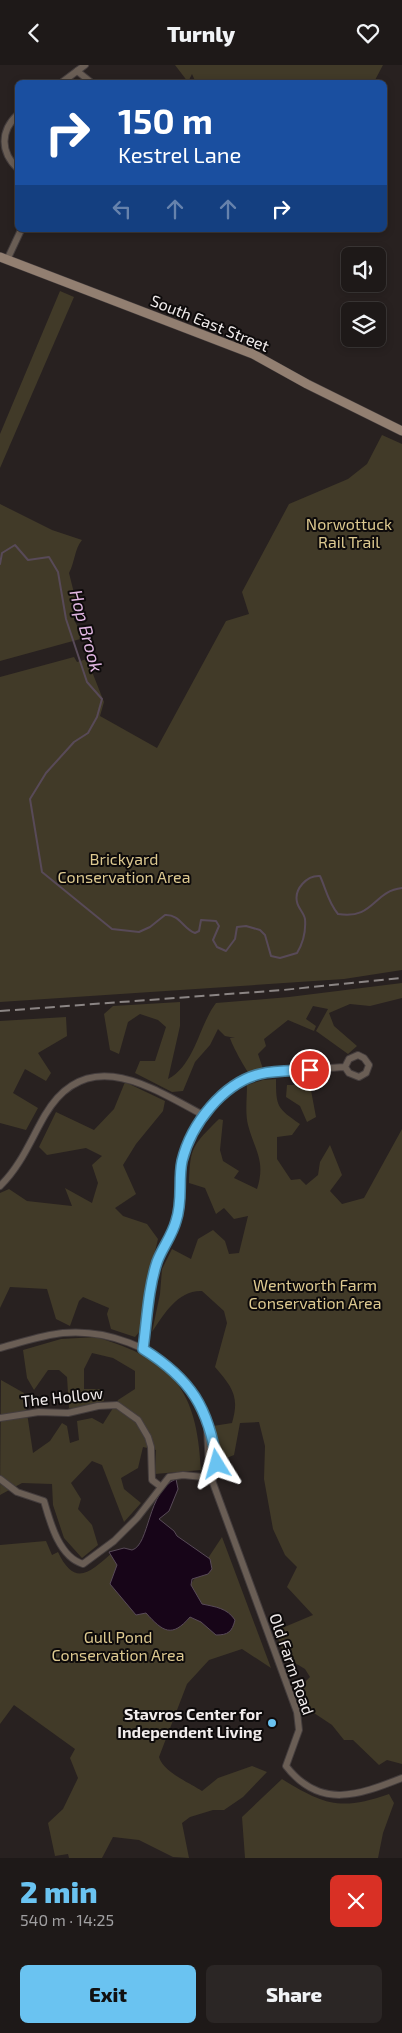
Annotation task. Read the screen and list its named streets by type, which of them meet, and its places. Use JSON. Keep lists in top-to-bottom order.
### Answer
{
  "streets": {
    "main road": ["South East Street"],
    "street": ["The Hollow", "Old Farm Road"]
  },
  "water": ["Hop Brook"],
  "parks": [
    "Norwottuck Rail Trail",
    "Brickyard Conservation Area",
    "Wentworth Farm Conservation Area",
    "Gull Pond Conservation Area"
  ],
  "places": ["Stavros Center for Independent Living"],
  "page": {
    "header": "Turnly",
    "turn": ["150 m", "Kestrel Lane"],
    "heading": ["2 min", "540 m · 14:25"],
    "buttons": ["Exit", "Share"]
  }
}
